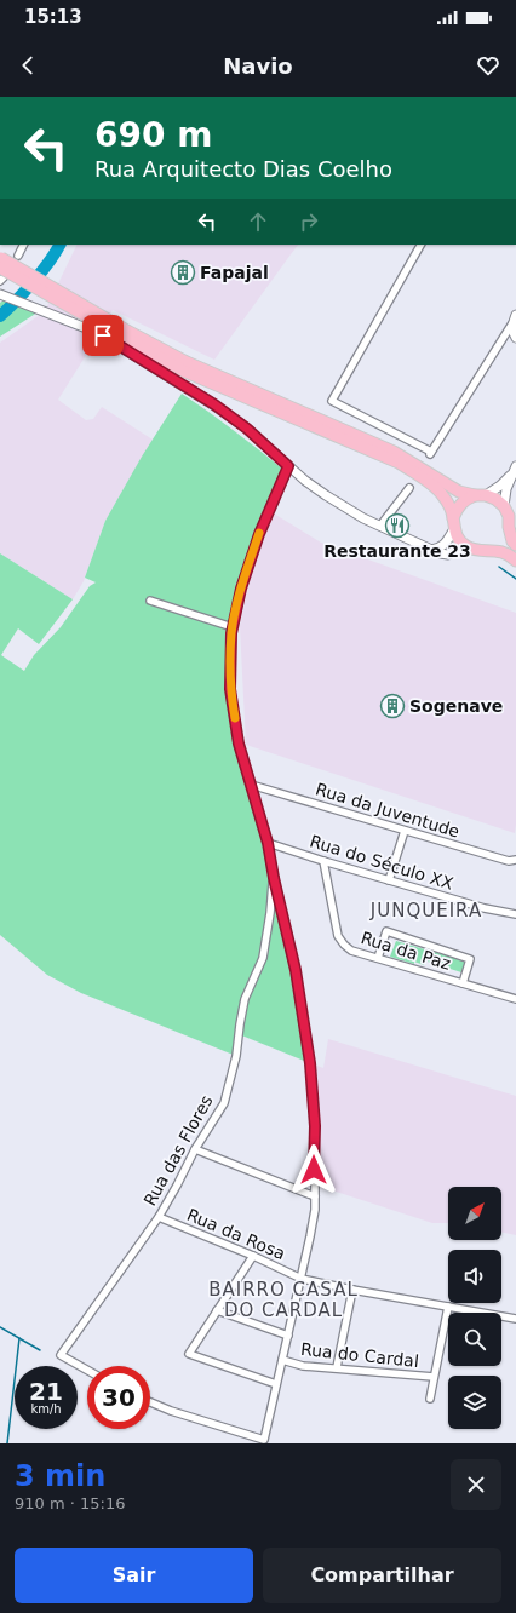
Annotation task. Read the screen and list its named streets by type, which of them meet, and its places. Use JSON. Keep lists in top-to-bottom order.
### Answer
{
  "streets": {
    "street": [
      "Rua da Juventude",
      "Rua do Século XX",
      "Rua da Paz",
      "Rua das Flores",
      "Rua da Rosa",
      "Rua do Cardal"
    ]
  },
  "crossings": [
    ["Rua do Século XX", "Rua da Paz"],
    ["Rua das Flores", "Rua da Rosa"]
  ],
  "districts": ["JUNQUEIRA", "BAIRRO CASAL DO CARDAL"],
  "places": {
    "building": ["Fapajal", "Sogenave"],
    "restaurant": ["Restaurante 23"]
  },
  "north": "top right",
  "page": {
    "status": "15:13",
    "header": "Navio",
    "turn": ["690 m", "Rua Arquitecto Dias Coelho"],
    "speed": "21 km/h",
    "limit": "30",
    "heading": ["3 min", "910 m · 15:16"],
    "buttons": ["Sair", "Compartilhar"]
  }
}
